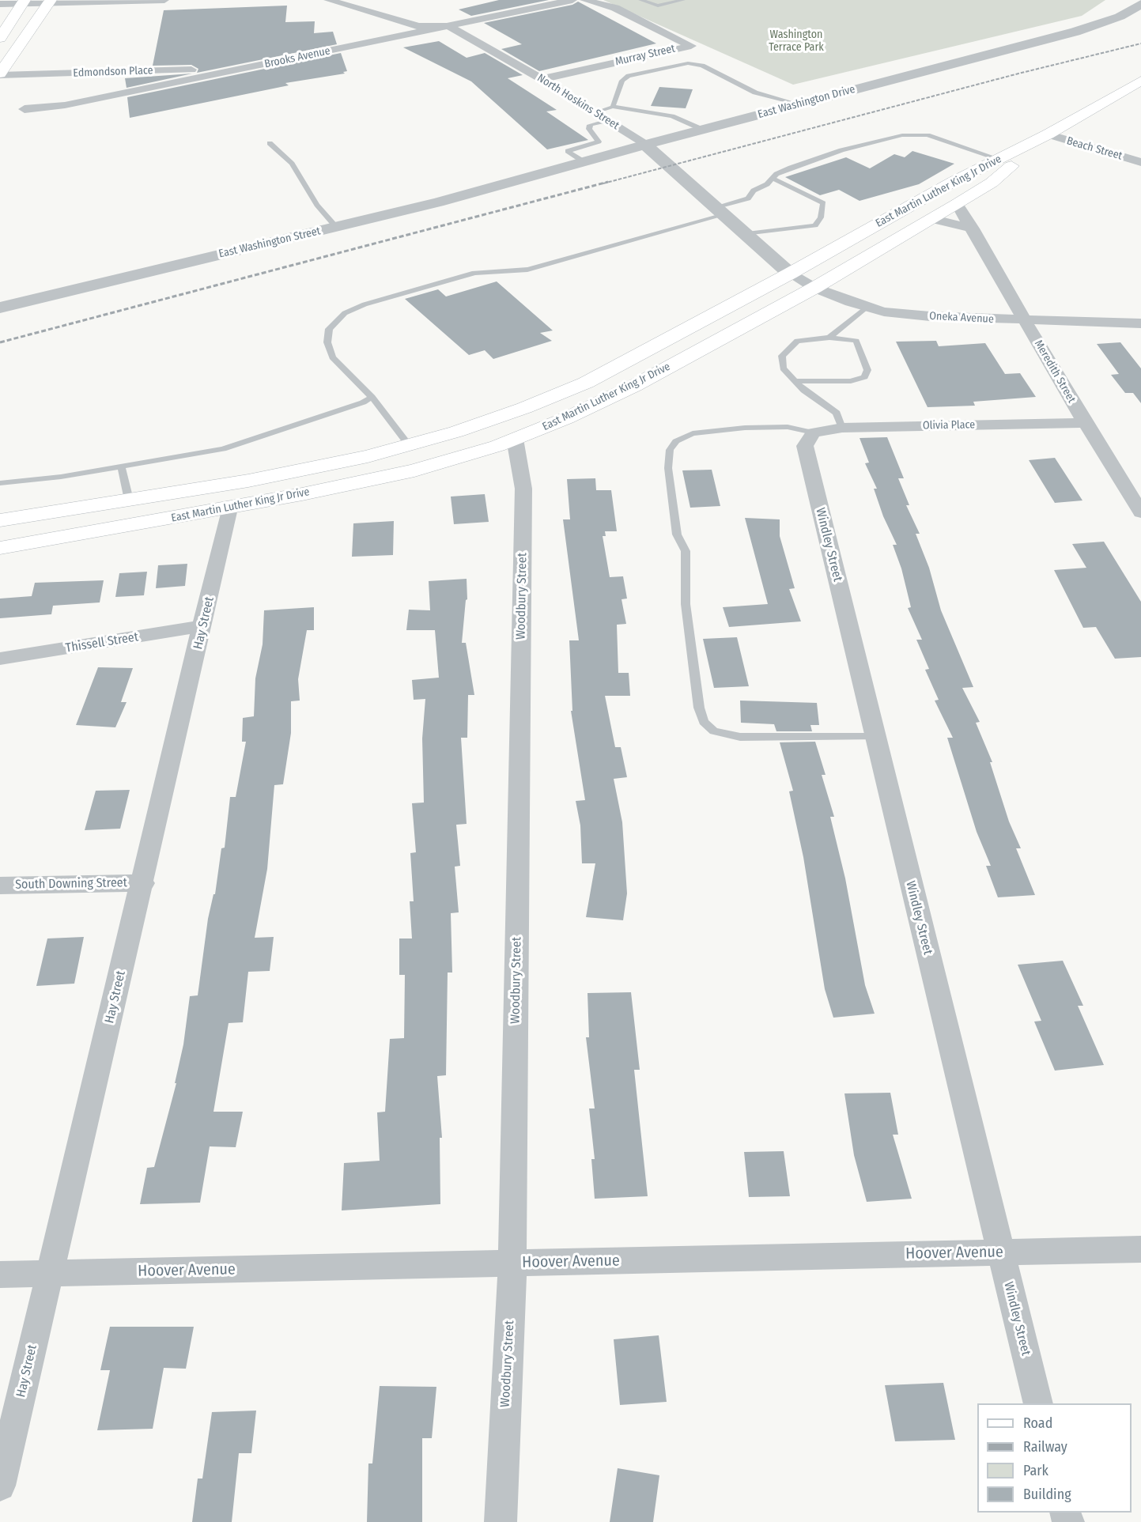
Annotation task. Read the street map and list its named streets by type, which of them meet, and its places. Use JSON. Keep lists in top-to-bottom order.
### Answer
{
  "streets": {
    "main road": ["East Martin Luther King Jr Drive"],
    "street": [
      "Murray Street",
      "Brooks Avenue",
      "Edmondson Place",
      "North Hoskins Street",
      "East Washington Drive",
      "Beach Street",
      "East Washington Street",
      "Oneka Avenue",
      "Meredith Street",
      "Olivia Place",
      "Windley Street",
      "Woodbury Street",
      "Hay Street",
      "Thissell Street",
      "South Downing Street",
      "Hoover Avenue"
    ]
  },
  "crossings": [
    ["Murray Street", "North Hoskins Street"],
    ["Brooks Avenue", "Edmondson Place"],
    ["Brooks Avenue", "North Hoskins Street"],
    ["North Hoskins Street", "East Washington Drive"],
    ["North Hoskins Street", "East Martin Luther King Jr Drive"],
    ["North Hoskins Street", "Oneka Avenue"],
    ["East Washington Drive", "East Washington Street"],
    ["Beach Street", "East Martin Luther King Jr Drive"],
    ["East Martin Luther King Jr Drive", "Oneka Avenue"],
    ["East Martin Luther King Jr Drive", "Meredith Street"],
    ["East Martin Luther King Jr Drive", "Woodbury Street"],
    ["East Martin Luther King Jr Drive", "Hay Street"],
    ["Oneka Avenue", "Meredith Street"],
    ["Meredith Street", "Olivia Place"],
    ["Olivia Place", "Windley Street"],
    ["Windley Street", "Hoover Avenue"],
    ["Woodbury Street", "Hoover Avenue"],
    ["Hay Street", "Thissell Street"],
    ["Hay Street", "South Downing Street"],
    ["Hay Street", "Hoover Avenue"]
  ],
  "parks": ["Washington Terrace Park"],
  "legend": [
    "Road",
    "Railway",
    "Park",
    "Building"
  ]
}
